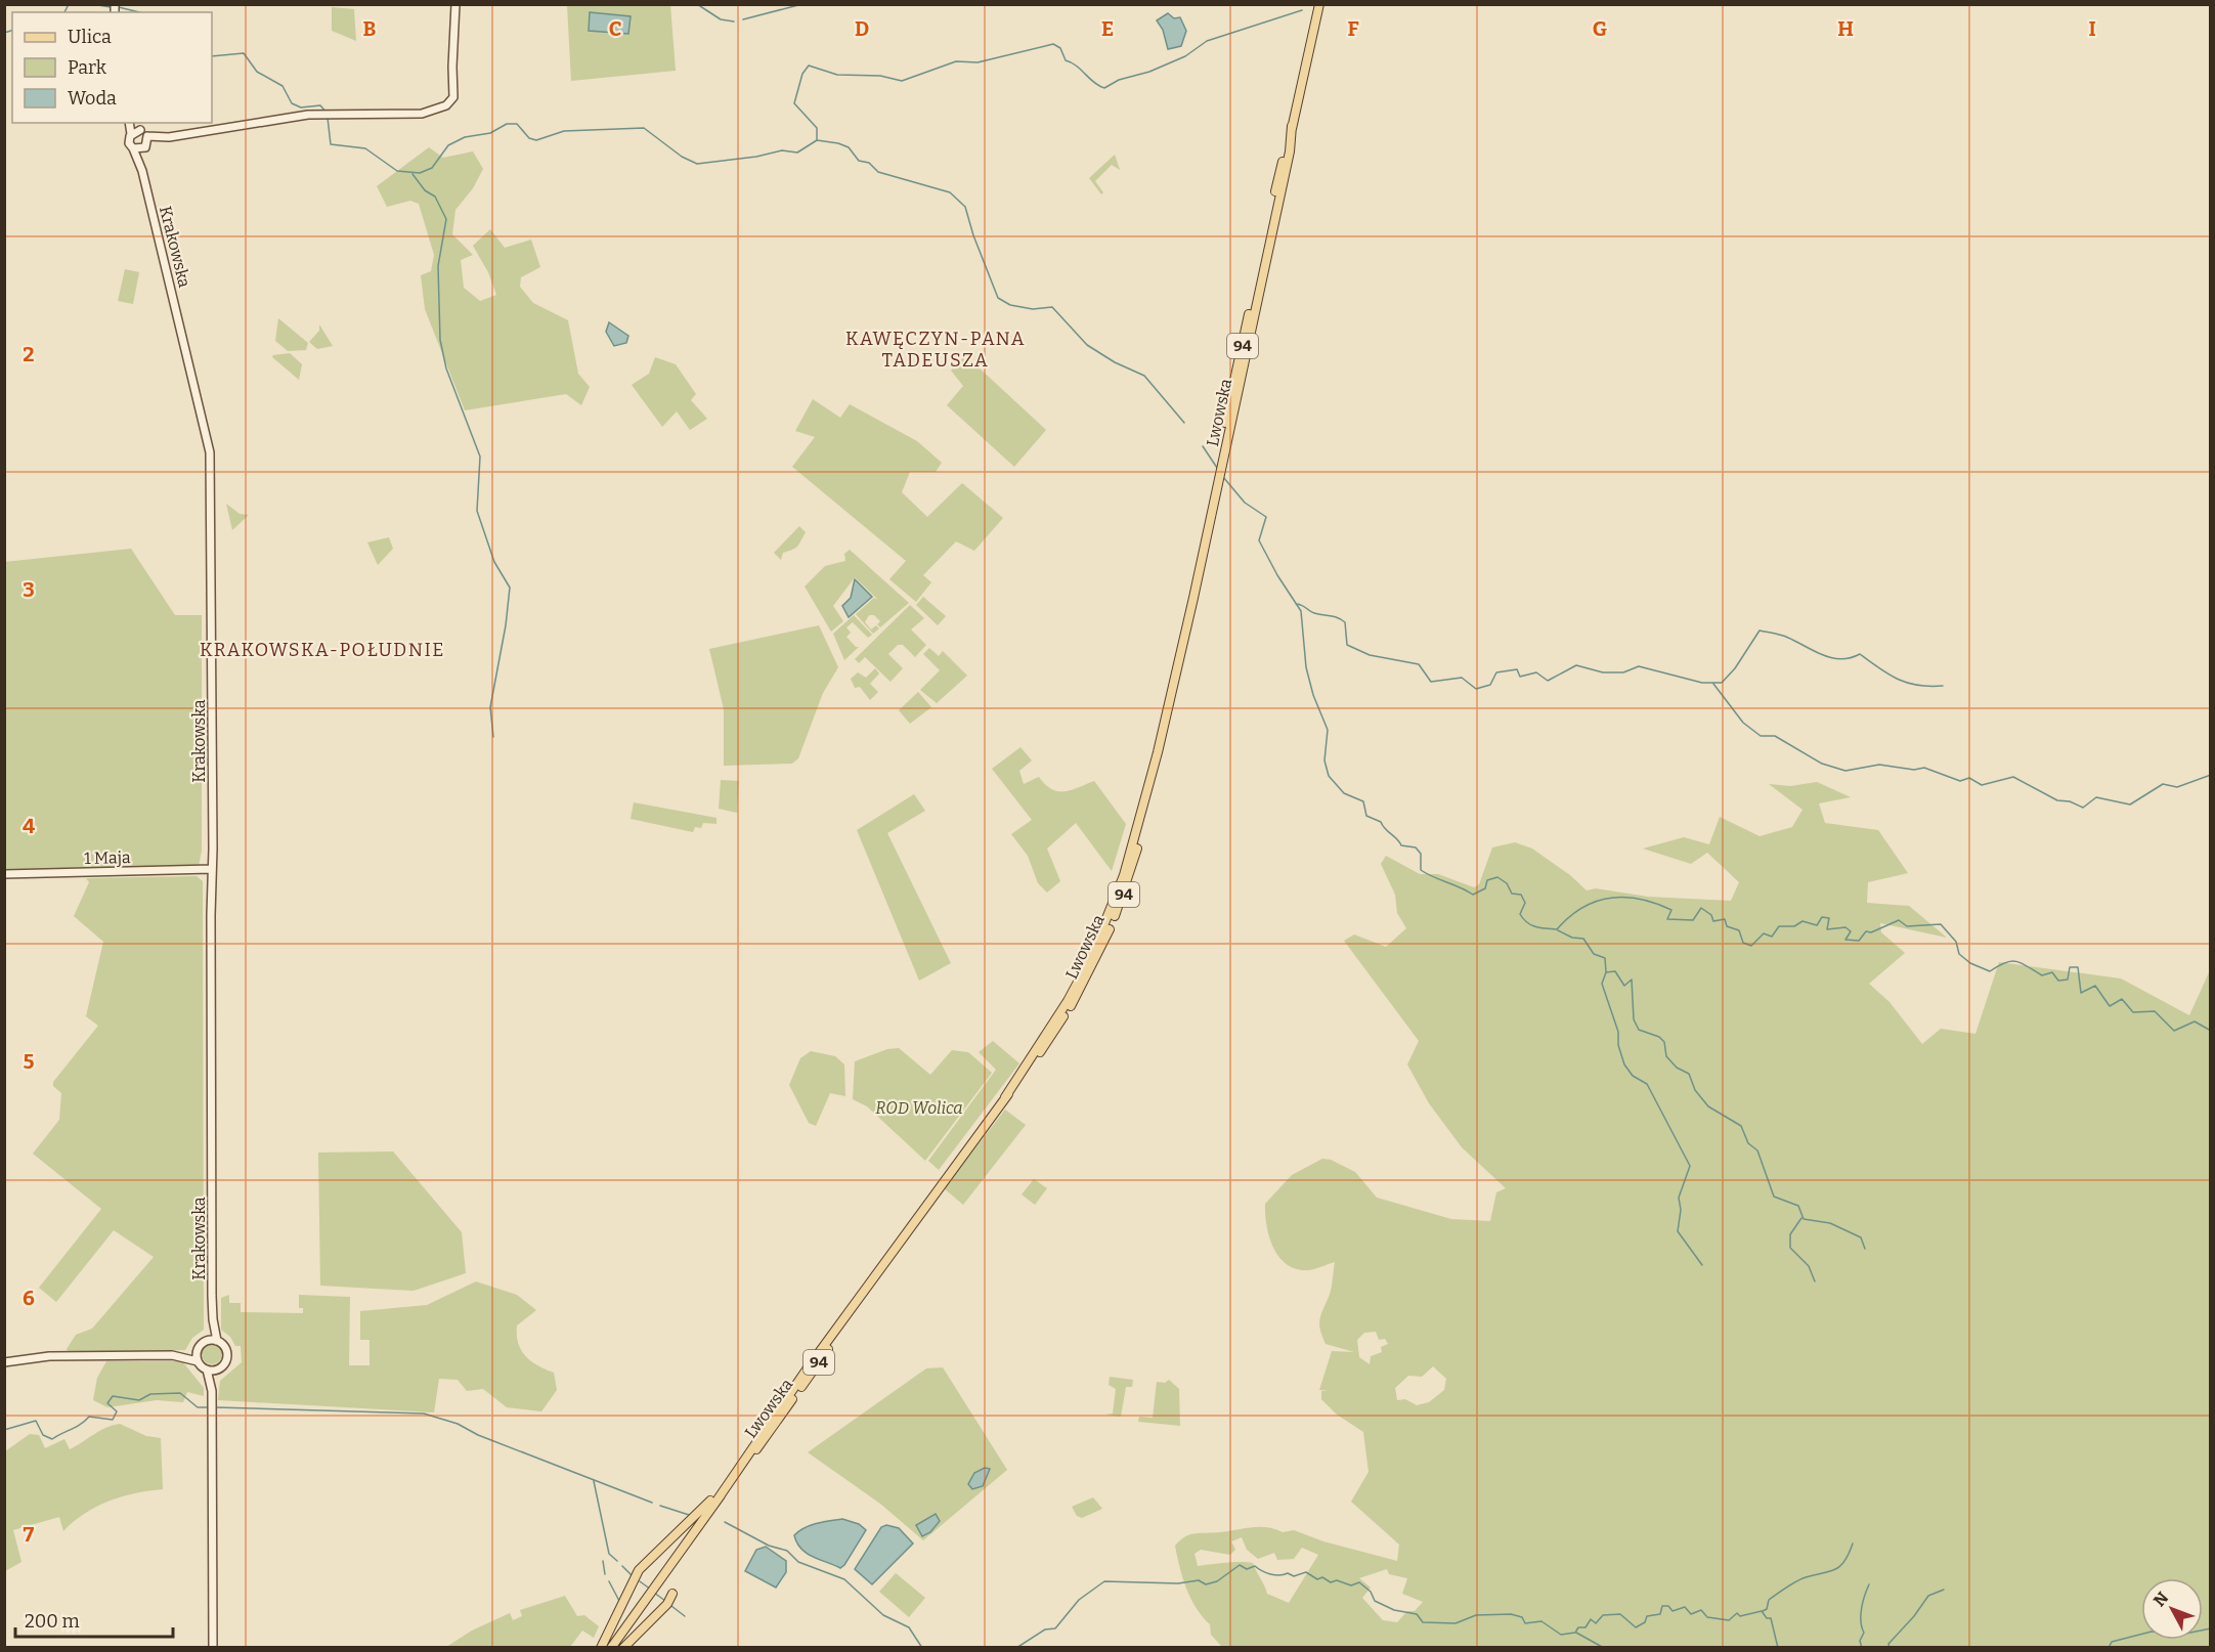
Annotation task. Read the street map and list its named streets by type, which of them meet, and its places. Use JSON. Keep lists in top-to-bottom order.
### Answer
{
  "streets": {
    "main road": ["94", "Lwowska"],
    "street": ["Krakowska", "1 Maja"]
  },
  "crossings": [
    ["Krakowska", "1 Maja"]
  ],
  "districts": ["KAWĘCZYN-PANA TADEUSZA", "KRAKOWSKA-POŁUDNIE"],
  "parks": ["ROD Wolica"],
  "legend": ["Ulica", "Park", "Woda"],
  "scale_bar": "200 m",
  "north": "top left",
  "grid": {
    "columns": [
      "B",
      "C",
      "D",
      "E",
      "F",
      "G",
      "H",
      "I"
    ],
    "rows": [
      "2",
      "3",
      "4",
      "5",
      "6",
      "7"
    ]
  }
}
